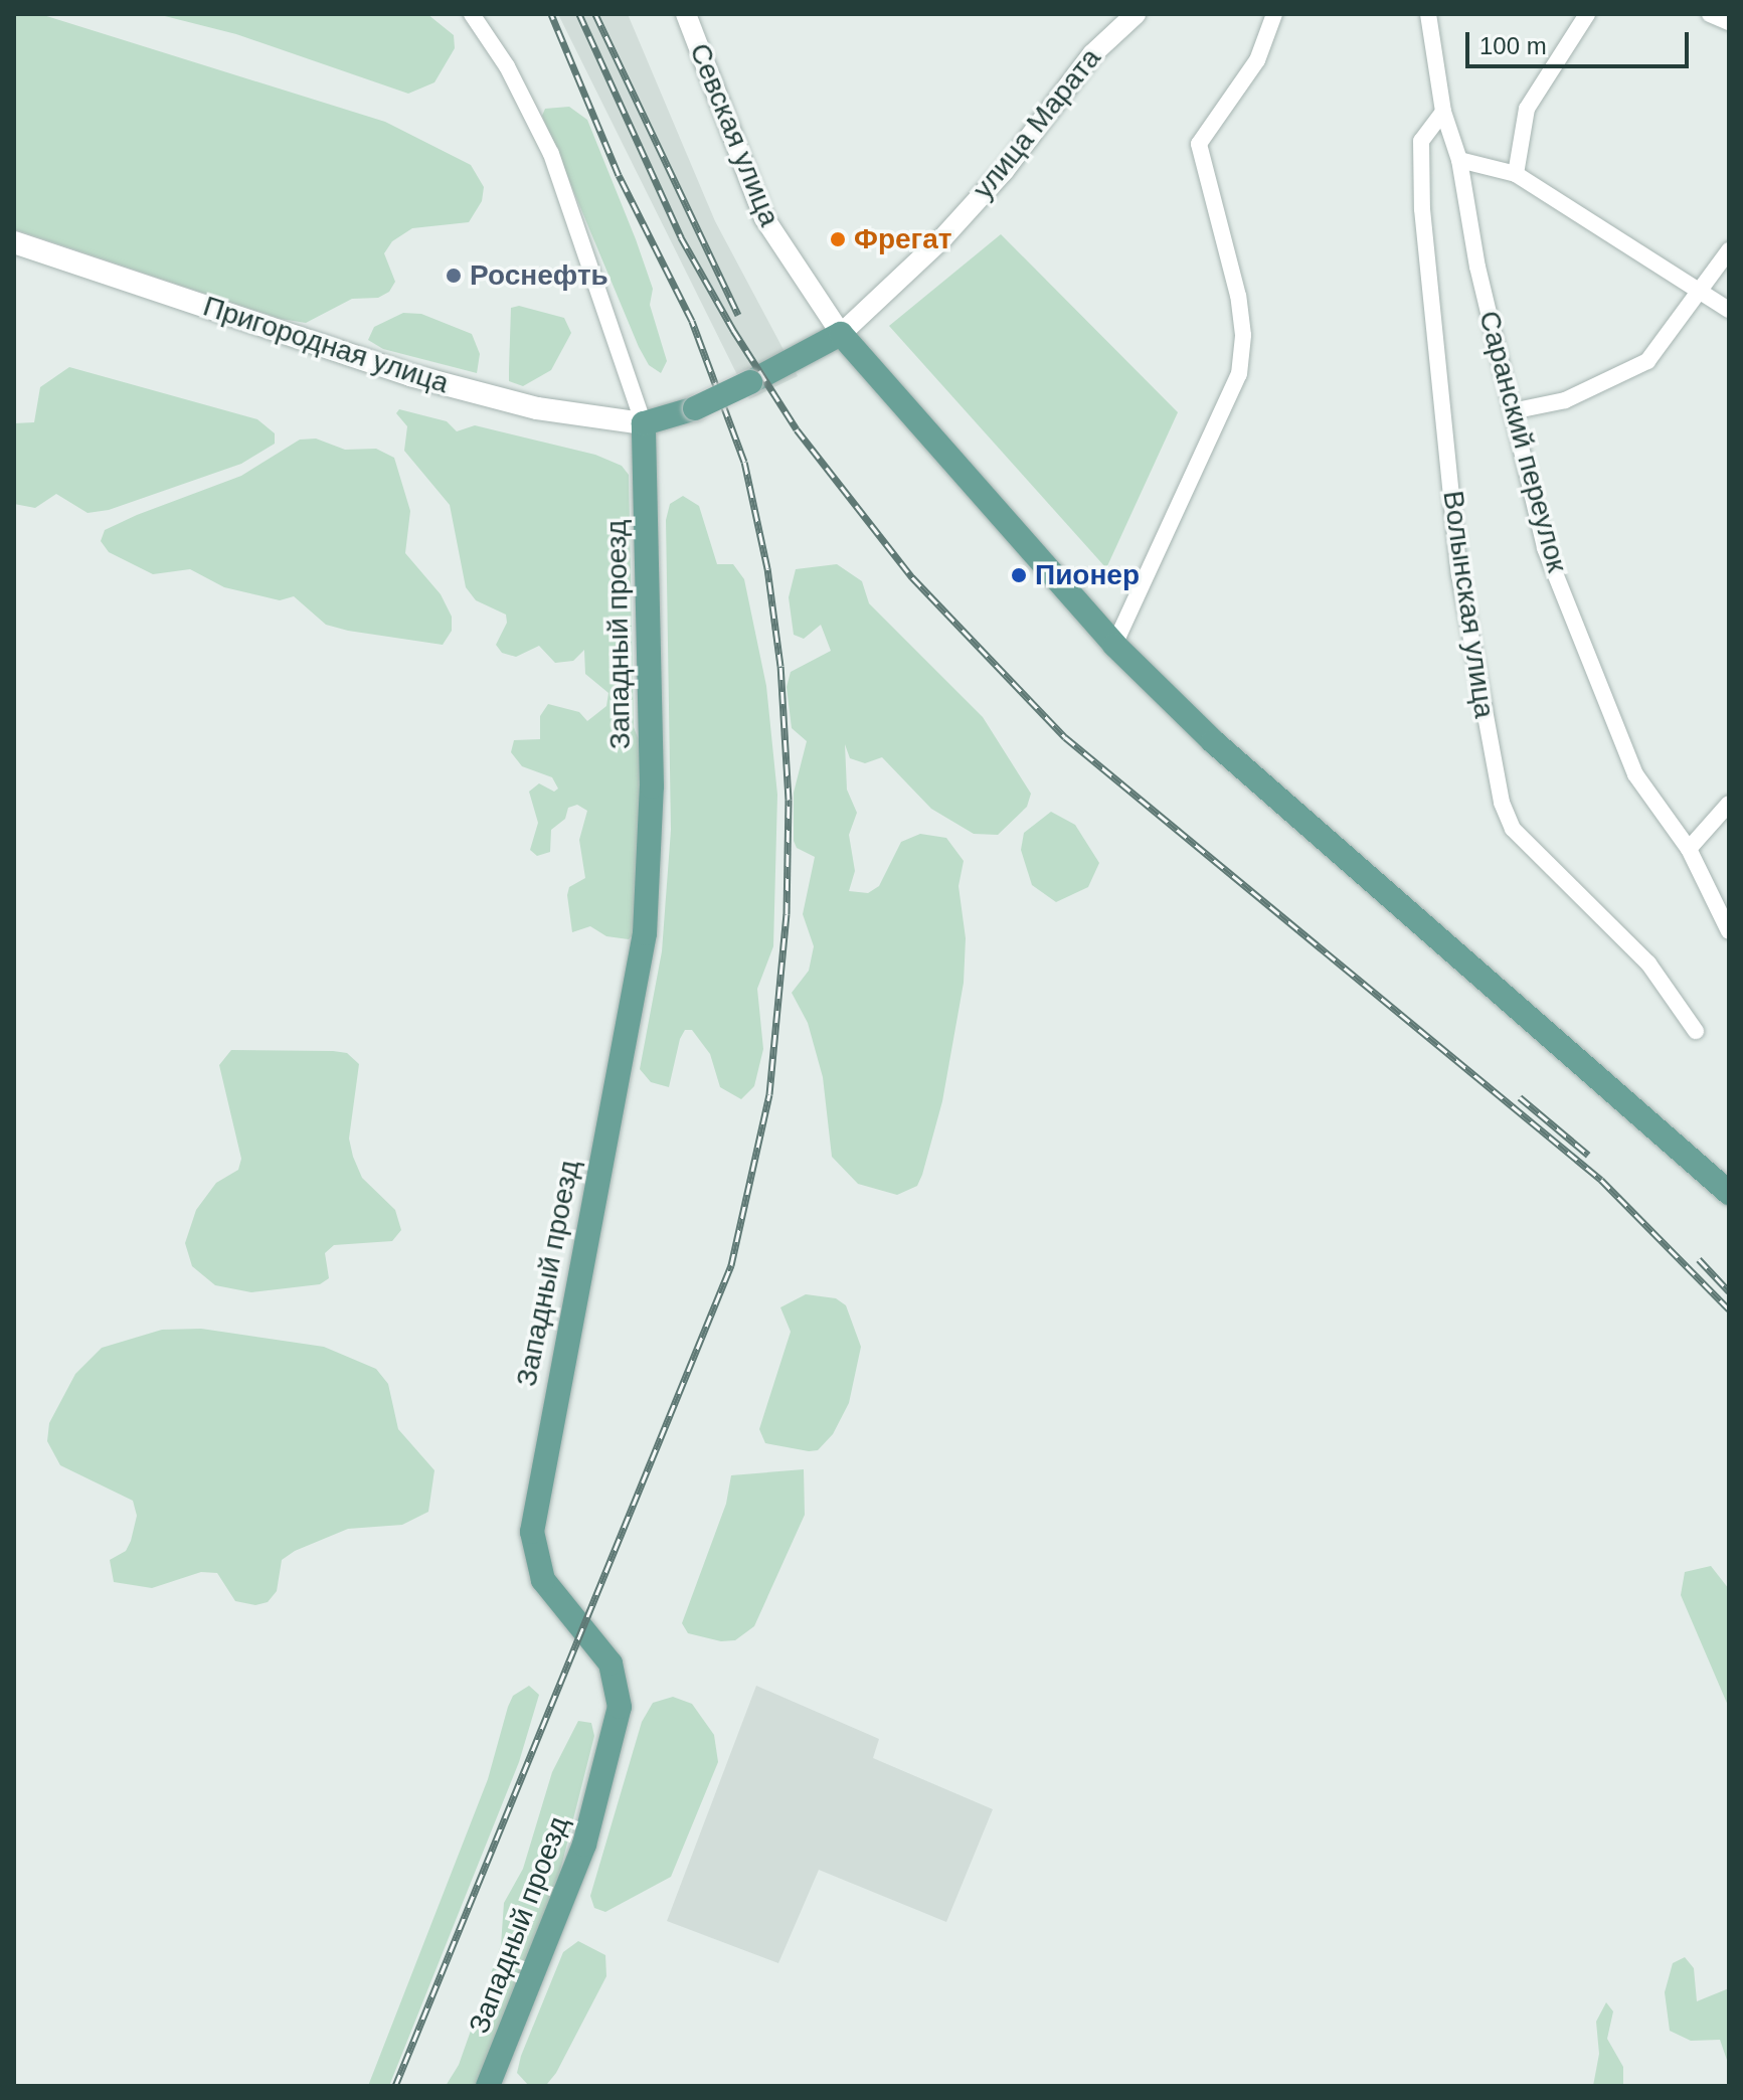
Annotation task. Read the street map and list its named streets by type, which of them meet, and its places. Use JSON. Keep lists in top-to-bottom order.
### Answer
{
  "streets": {
    "main road": ["Пригородная улица", "Западный проезд"],
    "street": [
      "улица Марата",
      "Севская улица",
      "Саранский переулок",
      "Волынская улица"
    ]
  },
  "crossings": [
    ["улица Марата", "Севская улица"],
    ["Пригородная улица", "Западный проезд"],
    ["Саранский переулок", "Волынская улица"]
  ],
  "places": ["Фрегат", "Роснефть", "Пионер"],
  "scale_bar": "100 m"
}
